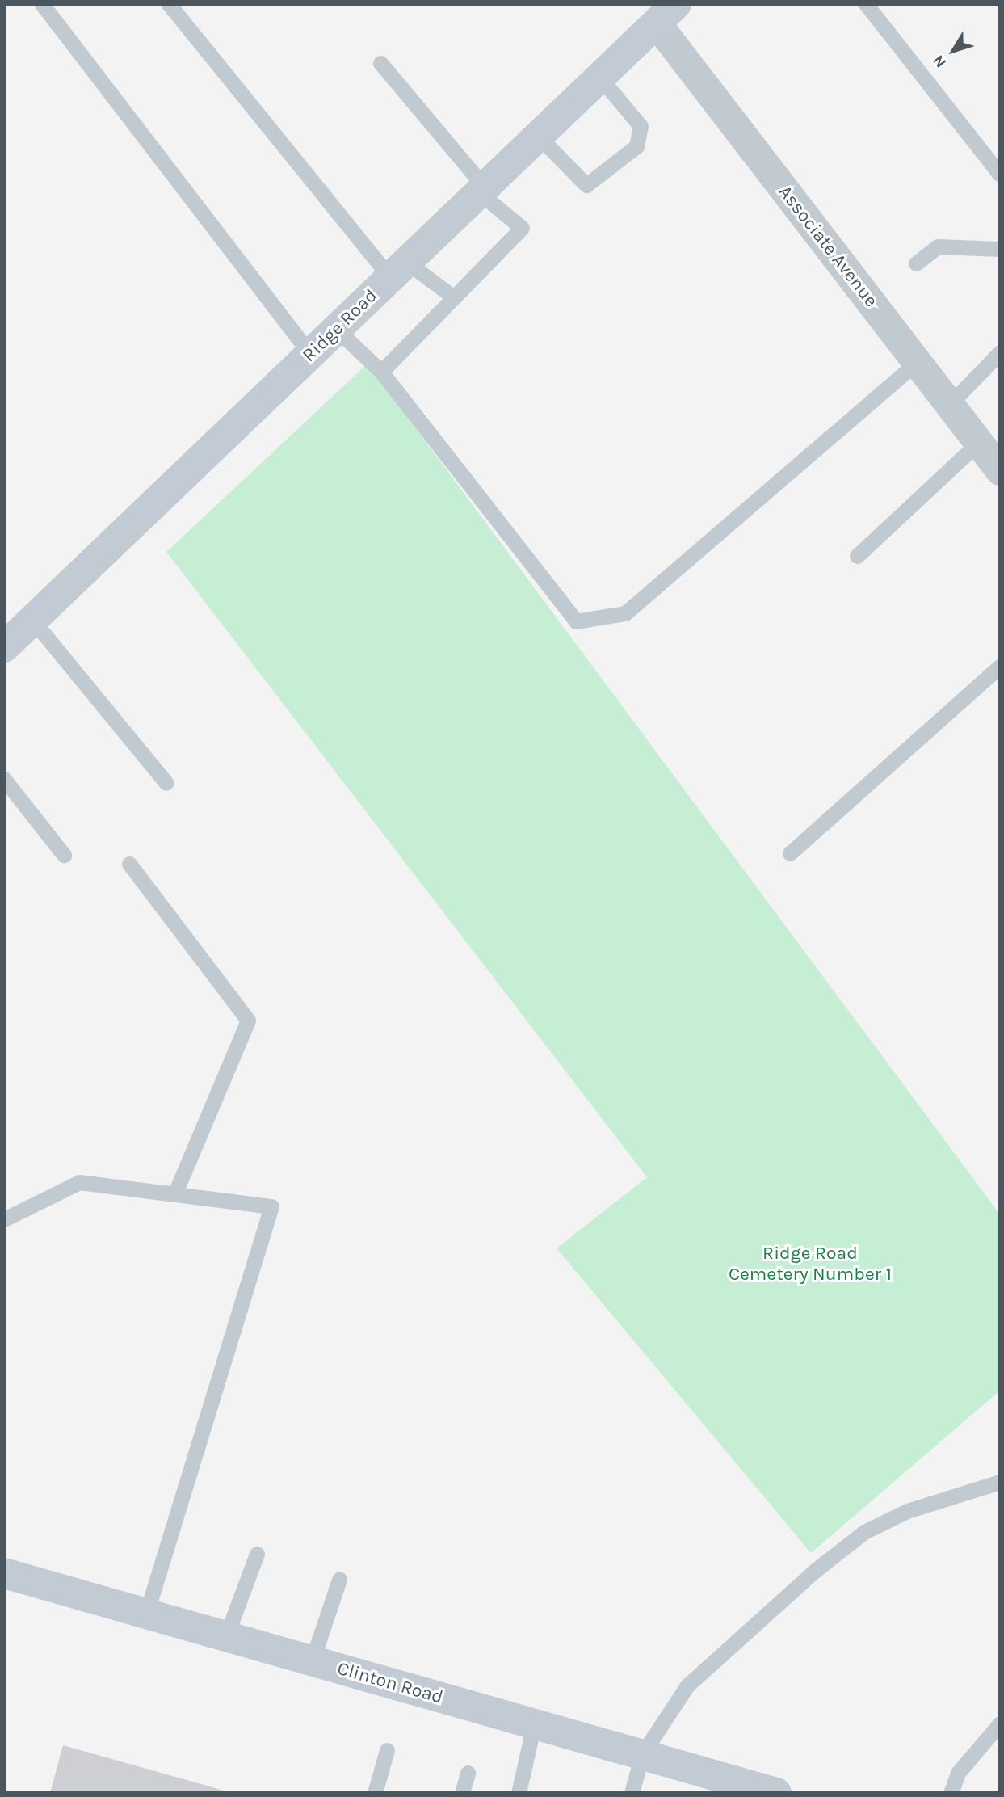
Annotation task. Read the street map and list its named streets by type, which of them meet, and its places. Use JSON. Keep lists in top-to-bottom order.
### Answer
{
  "streets": {
    "main road": ["Ridge Road", "Clinton Road"],
    "street": ["Associate Avenue"]
  },
  "crossings": [
    ["Associate Avenue", "Ridge Road"]
  ],
  "parks": ["Ridge Road Cemetery Number 1"],
  "north": "bottom left"
}
